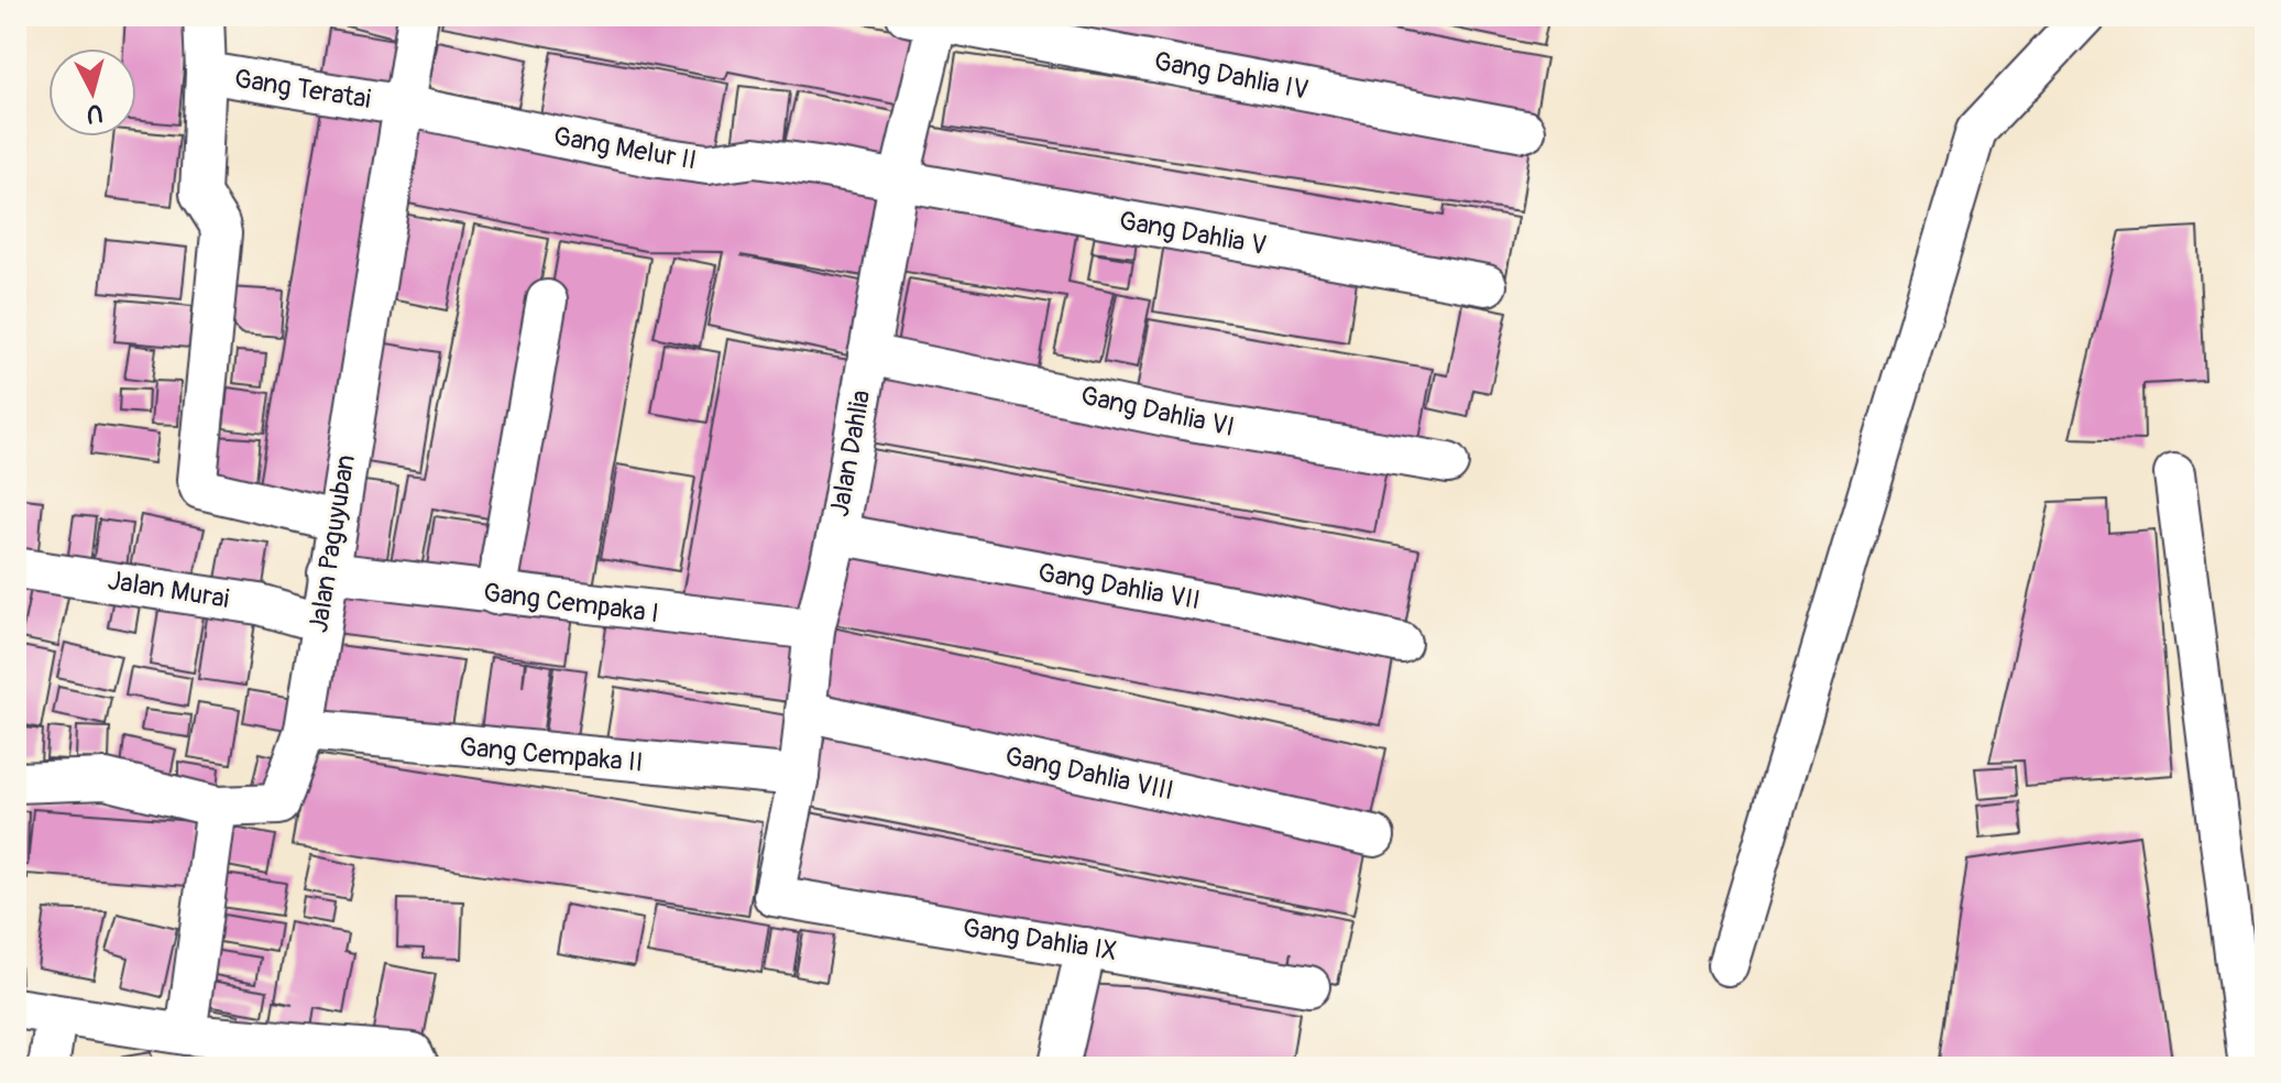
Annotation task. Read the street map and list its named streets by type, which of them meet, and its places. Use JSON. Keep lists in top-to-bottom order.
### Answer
{
  "streets": {
    "street": [
      "Gang Dahlia IV",
      "Gang Teratai",
      "Gang Melur II",
      "Gang Dahlia V",
      "Gang Dahlia VI",
      "Jalan Dahlia",
      "Jalan Paguyuban",
      "Gang Dahlia VII",
      "Jalan Murai",
      "Gang Cempaka I",
      "Gang Cempaka II",
      "Gang Dahlia VIII",
      "Gang Dahlia IX"
    ]
  },
  "crossings": [
    ["Gang Dahlia IV", "Jalan Dahlia"],
    ["Gang Teratai", "Gang Melur II"],
    ["Gang Teratai", "Jalan Paguyuban"],
    ["Gang Melur II", "Gang Dahlia V"],
    ["Gang Melur II", "Jalan Dahlia"],
    ["Gang Melur II", "Jalan Paguyuban"],
    ["Gang Dahlia V", "Jalan Dahlia"],
    ["Gang Dahlia VI", "Jalan Dahlia"],
    ["Jalan Dahlia", "Gang Dahlia VII"],
    ["Jalan Dahlia", "Gang Cempaka I"],
    ["Jalan Dahlia", "Gang Cempaka II"],
    ["Jalan Dahlia", "Gang Dahlia VIII"],
    ["Jalan Dahlia", "Gang Dahlia IX"],
    ["Jalan Paguyuban", "Jalan Murai"],
    ["Jalan Paguyuban", "Gang Cempaka I"],
    ["Jalan Paguyuban", "Gang Cempaka II"]
  ],
  "north": "bottom"
}
